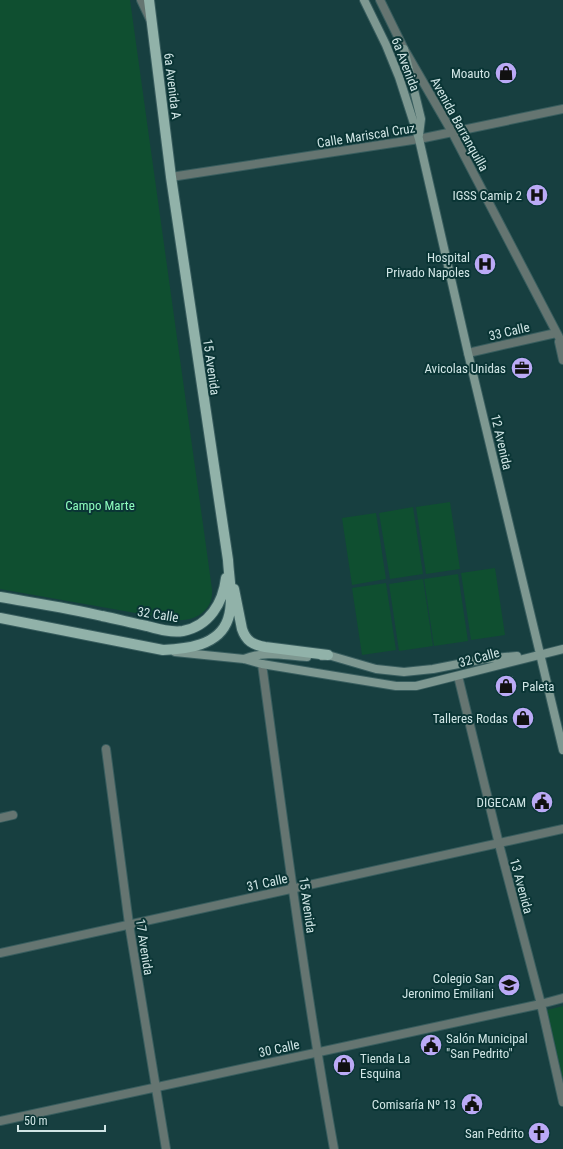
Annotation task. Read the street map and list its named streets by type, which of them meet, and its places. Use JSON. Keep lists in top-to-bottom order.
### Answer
{
  "streets": {
    "main road": [
      "6a Avenida",
      "6a Avenida A",
      "15 Avenida",
      "12 Avenida",
      "32 Calle"
    ],
    "street": [
      "Avenida Barranquilla",
      "Calle Mariscal Cruz",
      "33 Calle",
      "31 Calle",
      "13 Avenida",
      "17 Avenida",
      "30 Calle"
    ]
  },
  "crossings": [
    ["6a Avenida", "Calle Mariscal Cruz"],
    ["6a Avenida", "12 Avenida"],
    ["6a Avenida A", "Calle Mariscal Cruz"],
    ["6a Avenida A", "15 Avenida"],
    ["Avenida Barranquilla", "Calle Mariscal Cruz"],
    ["Avenida Barranquilla", "33 Calle"],
    ["Calle Mariscal Cruz", "15 Avenida"],
    ["Calle Mariscal Cruz", "12 Avenida"],
    ["33 Calle", "12 Avenida"],
    ["15 Avenida", "32 Calle"],
    ["15 Avenida", "31 Calle"],
    ["15 Avenida", "30 Calle"],
    ["12 Avenida", "32 Calle"],
    ["32 Calle", "13 Avenida"],
    ["31 Calle", "13 Avenida"],
    ["31 Calle", "17 Avenida"],
    ["13 Avenida", "30 Calle"],
    ["17 Avenida", "30 Calle"]
  ],
  "parks": ["Campo Marte"],
  "places": {
    "shop": [
      "Moauto",
      "Paleta",
      "Talleres Rodas",
      "Tienda La Esquina"
    ],
    "hospital": ["IGSS Camip 2", "Hospital Privado Napoles"],
    "office": ["Avicolas Unidas"],
    "public building": ["DIGECAM", "Salón Municipal \"San Pedrito\"", "Comisaría Nº 13"],
    "school or university": ["Colegio San Jeronimo Emiliani"],
    "church": ["San Pedrito"]
  },
  "scale_bar": "50 m"
}
